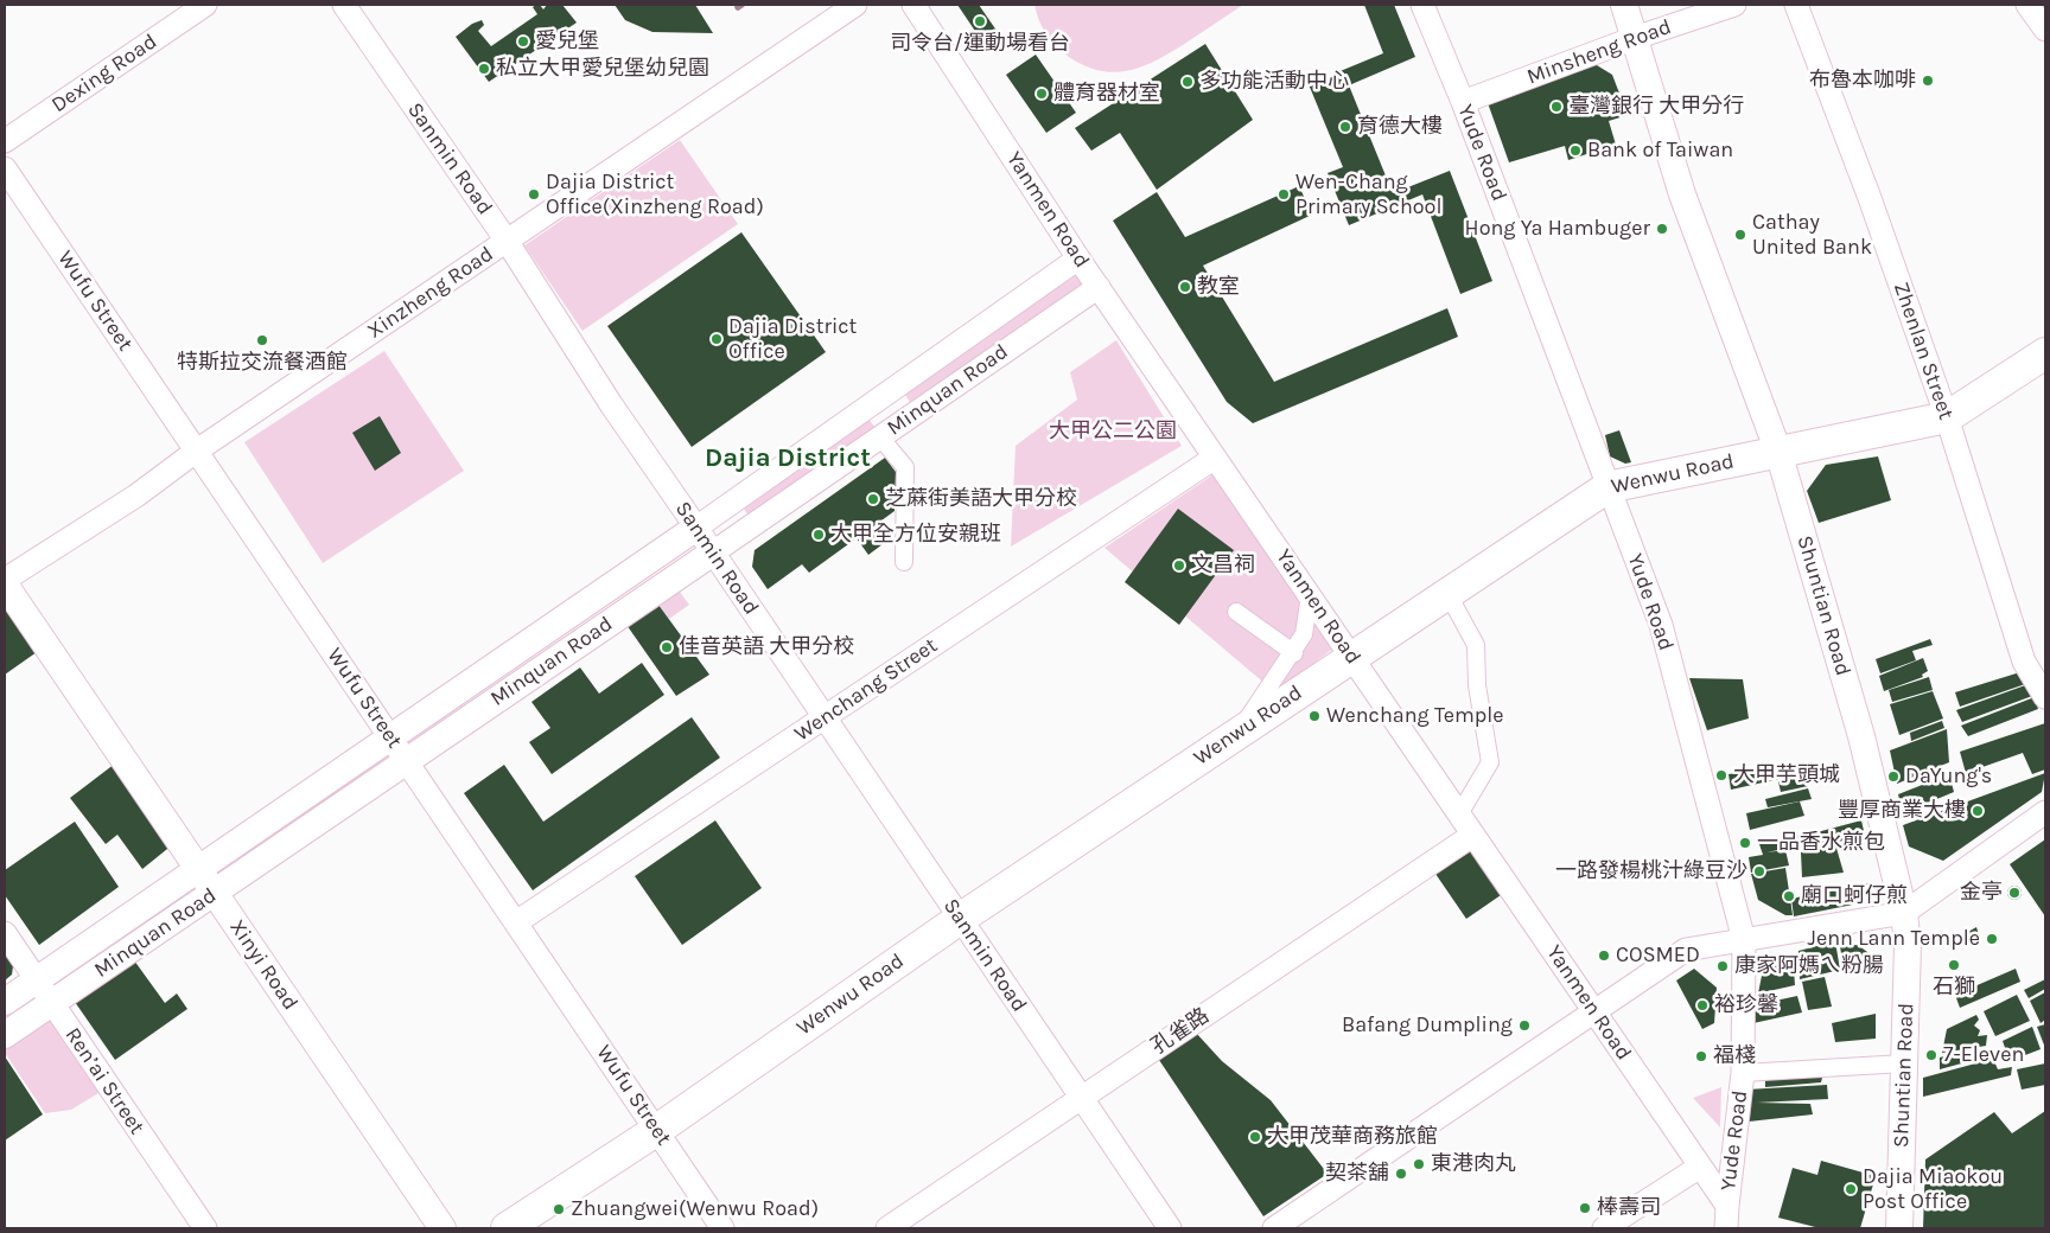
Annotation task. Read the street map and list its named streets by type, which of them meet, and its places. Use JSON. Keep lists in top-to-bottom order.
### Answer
{
  "streets": {
    "main road": ["Wenwu Road"],
    "street": [
      "Minsheng Road",
      "Dexing Road",
      "Yude Road",
      "Sanmin Road",
      "Yanmen Road",
      "Xinzheng Road",
      "Wufu Street",
      "Zhenlan Street",
      "Minquan Road",
      "Shuntian Road",
      "Wenchang Street",
      "Xinyi Road",
      "孔雀路",
      "Ren’ai Street"
    ]
  },
  "crossings": [
    ["Minsheng Road", "Yude Road"],
    ["Minsheng Road", "Shuntian Road"],
    ["Yude Road", "Yanmen Road"],
    ["Yude Road", "Wenwu Road"],
    ["Sanmin Road", "Xinzheng Road"],
    ["Sanmin Road", "Minquan Road"],
    ["Sanmin Road", "Wenwu Road"],
    ["Sanmin Road", "Wenchang Street"],
    ["Sanmin Road", "孔雀路"],
    ["Yanmen Road", "Minquan Road"],
    ["Yanmen Road", "Wenwu Road"],
    ["Yanmen Road", "Wenchang Street"],
    ["Yanmen Road", "孔雀路"],
    ["Xinzheng Road", "Wufu Street"],
    ["Wufu Street", "Minquan Road"],
    ["Wufu Street", "Wenwu Road"],
    ["Wufu Street", "Wenchang Street"],
    ["Zhenlan Street", "Wenwu Road"],
    ["Minquan Road", "Xinyi Road"],
    ["Minquan Road", "Ren’ai Street"],
    ["Wenwu Road", "Shuntian Road"]
  ],
  "districts": ["Dajia District"],
  "parks": ["大甲公二公園"],
  "places": [
    "司令台/運動場看台",
    "愛兒堡",
    "私立大甲愛兒堡幼兒園",
    "布魯本咖啡",
    "多功能活動中心",
    "體育器材室",
    "臺灣銀行 大甲分行",
    "育德大樓",
    "Bank of Taiwan",
    "Dajia District Office(Xinzheng Road)",
    "Wen-Chang Primary School",
    "Hong Ya Hambuger",
    "Cathay United Bank",
    "教室",
    "Dajia District Office",
    "特斯拉交流餐酒館",
    "芝蔴街美語大甲分校",
    "大甲全方位安親班",
    "文昌祠",
    "佳音英語 大甲分校",
    "Wenchang Temple",
    "大甲芋頭城",
    "DaYung's",
    "豐厚商業大樓",
    "一品香水煎包",
    "一路發楊桃汁綠豆沙",
    "金亭",
    "廟口蚵仔煎",
    "Jenn Lann Temple",
    "COSMED",
    "石獅",
    "康家阿媽ㄟ粉腸",
    "裕珍馨",
    "Bafang Dumpling",
    "7-Eleven",
    "福棧",
    "大甲茂華商務旅館",
    "東港肉丸",
    "契茶舖",
    "Dajia Miaokou Post Office",
    "棒壽司",
    "Zhuangwei(Wenwu Road)"
  ]
}
